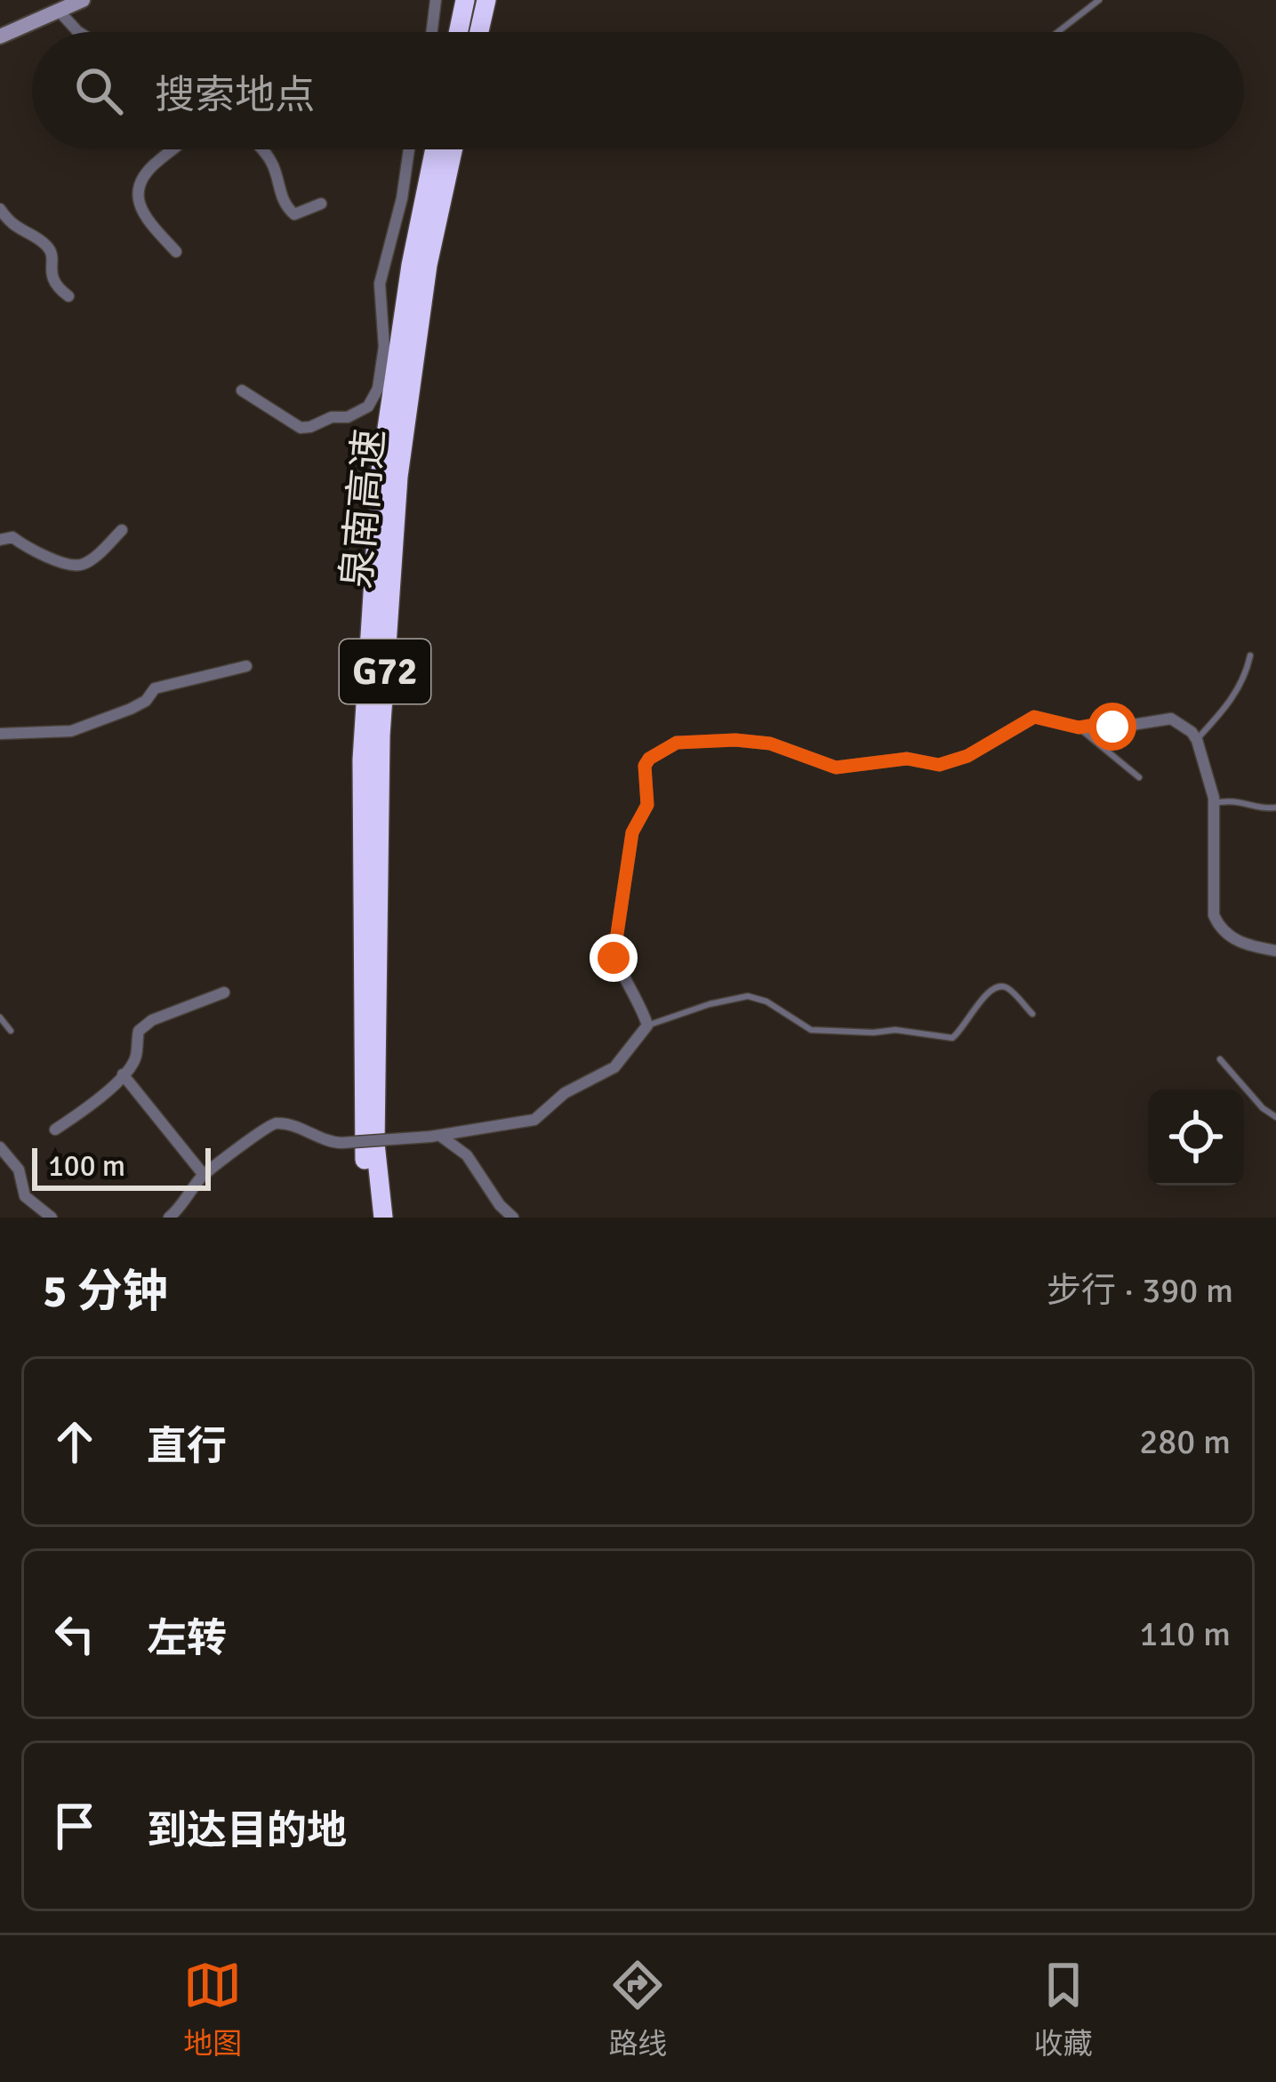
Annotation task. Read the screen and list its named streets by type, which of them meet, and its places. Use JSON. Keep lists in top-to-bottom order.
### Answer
{
  "streets": {
    "highway": ["泉南高速", "G72"]
  },
  "scale_bar": "100 m",
  "page": {
    "search": "搜索地点",
    "scale": "100 m",
    "heading": ["5 分钟", "步行 · 390 m"],
    "list": [
      ["直行", "280 m"],
      ["左转", "110 m"],
      "到达目的地"
    ],
    "nav": ["地图", "路线", "收藏"]
  }
}
